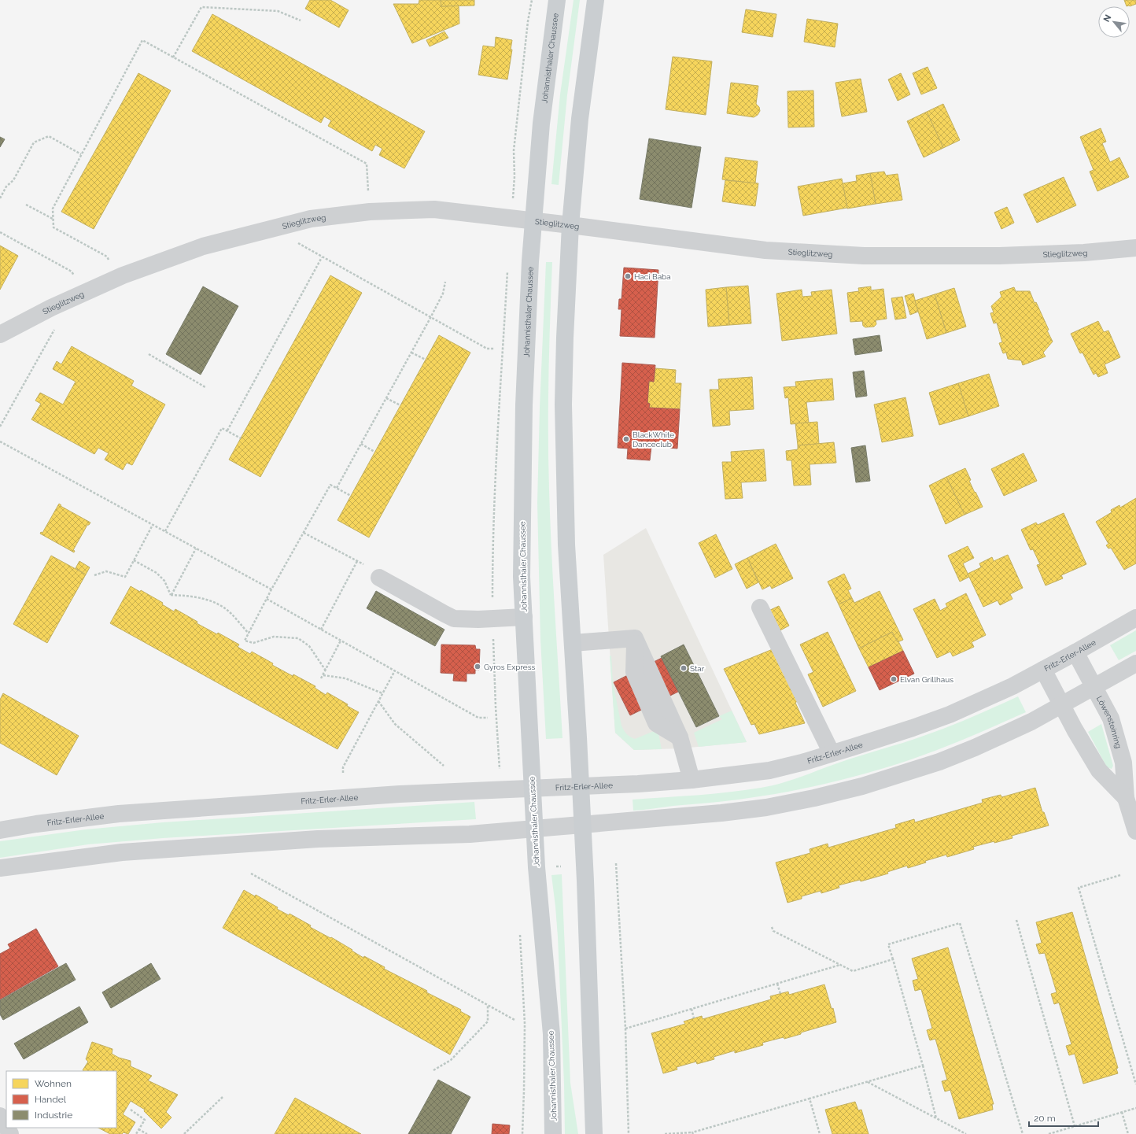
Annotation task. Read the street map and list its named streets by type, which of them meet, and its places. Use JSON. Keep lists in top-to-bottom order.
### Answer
{
  "streets": {
    "main road": ["Johannisthaler Chaussee"],
    "street": ["Stieglitzweg", "Fritz-Erler-Allee", "Löwensteinring"]
  },
  "crossings": [
    ["Johannisthaler Chaussee", "Stieglitzweg"],
    ["Johannisthaler Chaussee", "Fritz-Erler-Allee"],
    ["Fritz-Erler-Allee", "Löwensteinring"]
  ],
  "places": [
    "Haci Baba",
    "BlackWhite Danceclub",
    "Gyros Express",
    "Star",
    "Elvan Grillhaus"
  ],
  "legend": ["Wohnen", "Handel", "Industrie"],
  "scale_bar": "20 m",
  "north": "top left"
}
